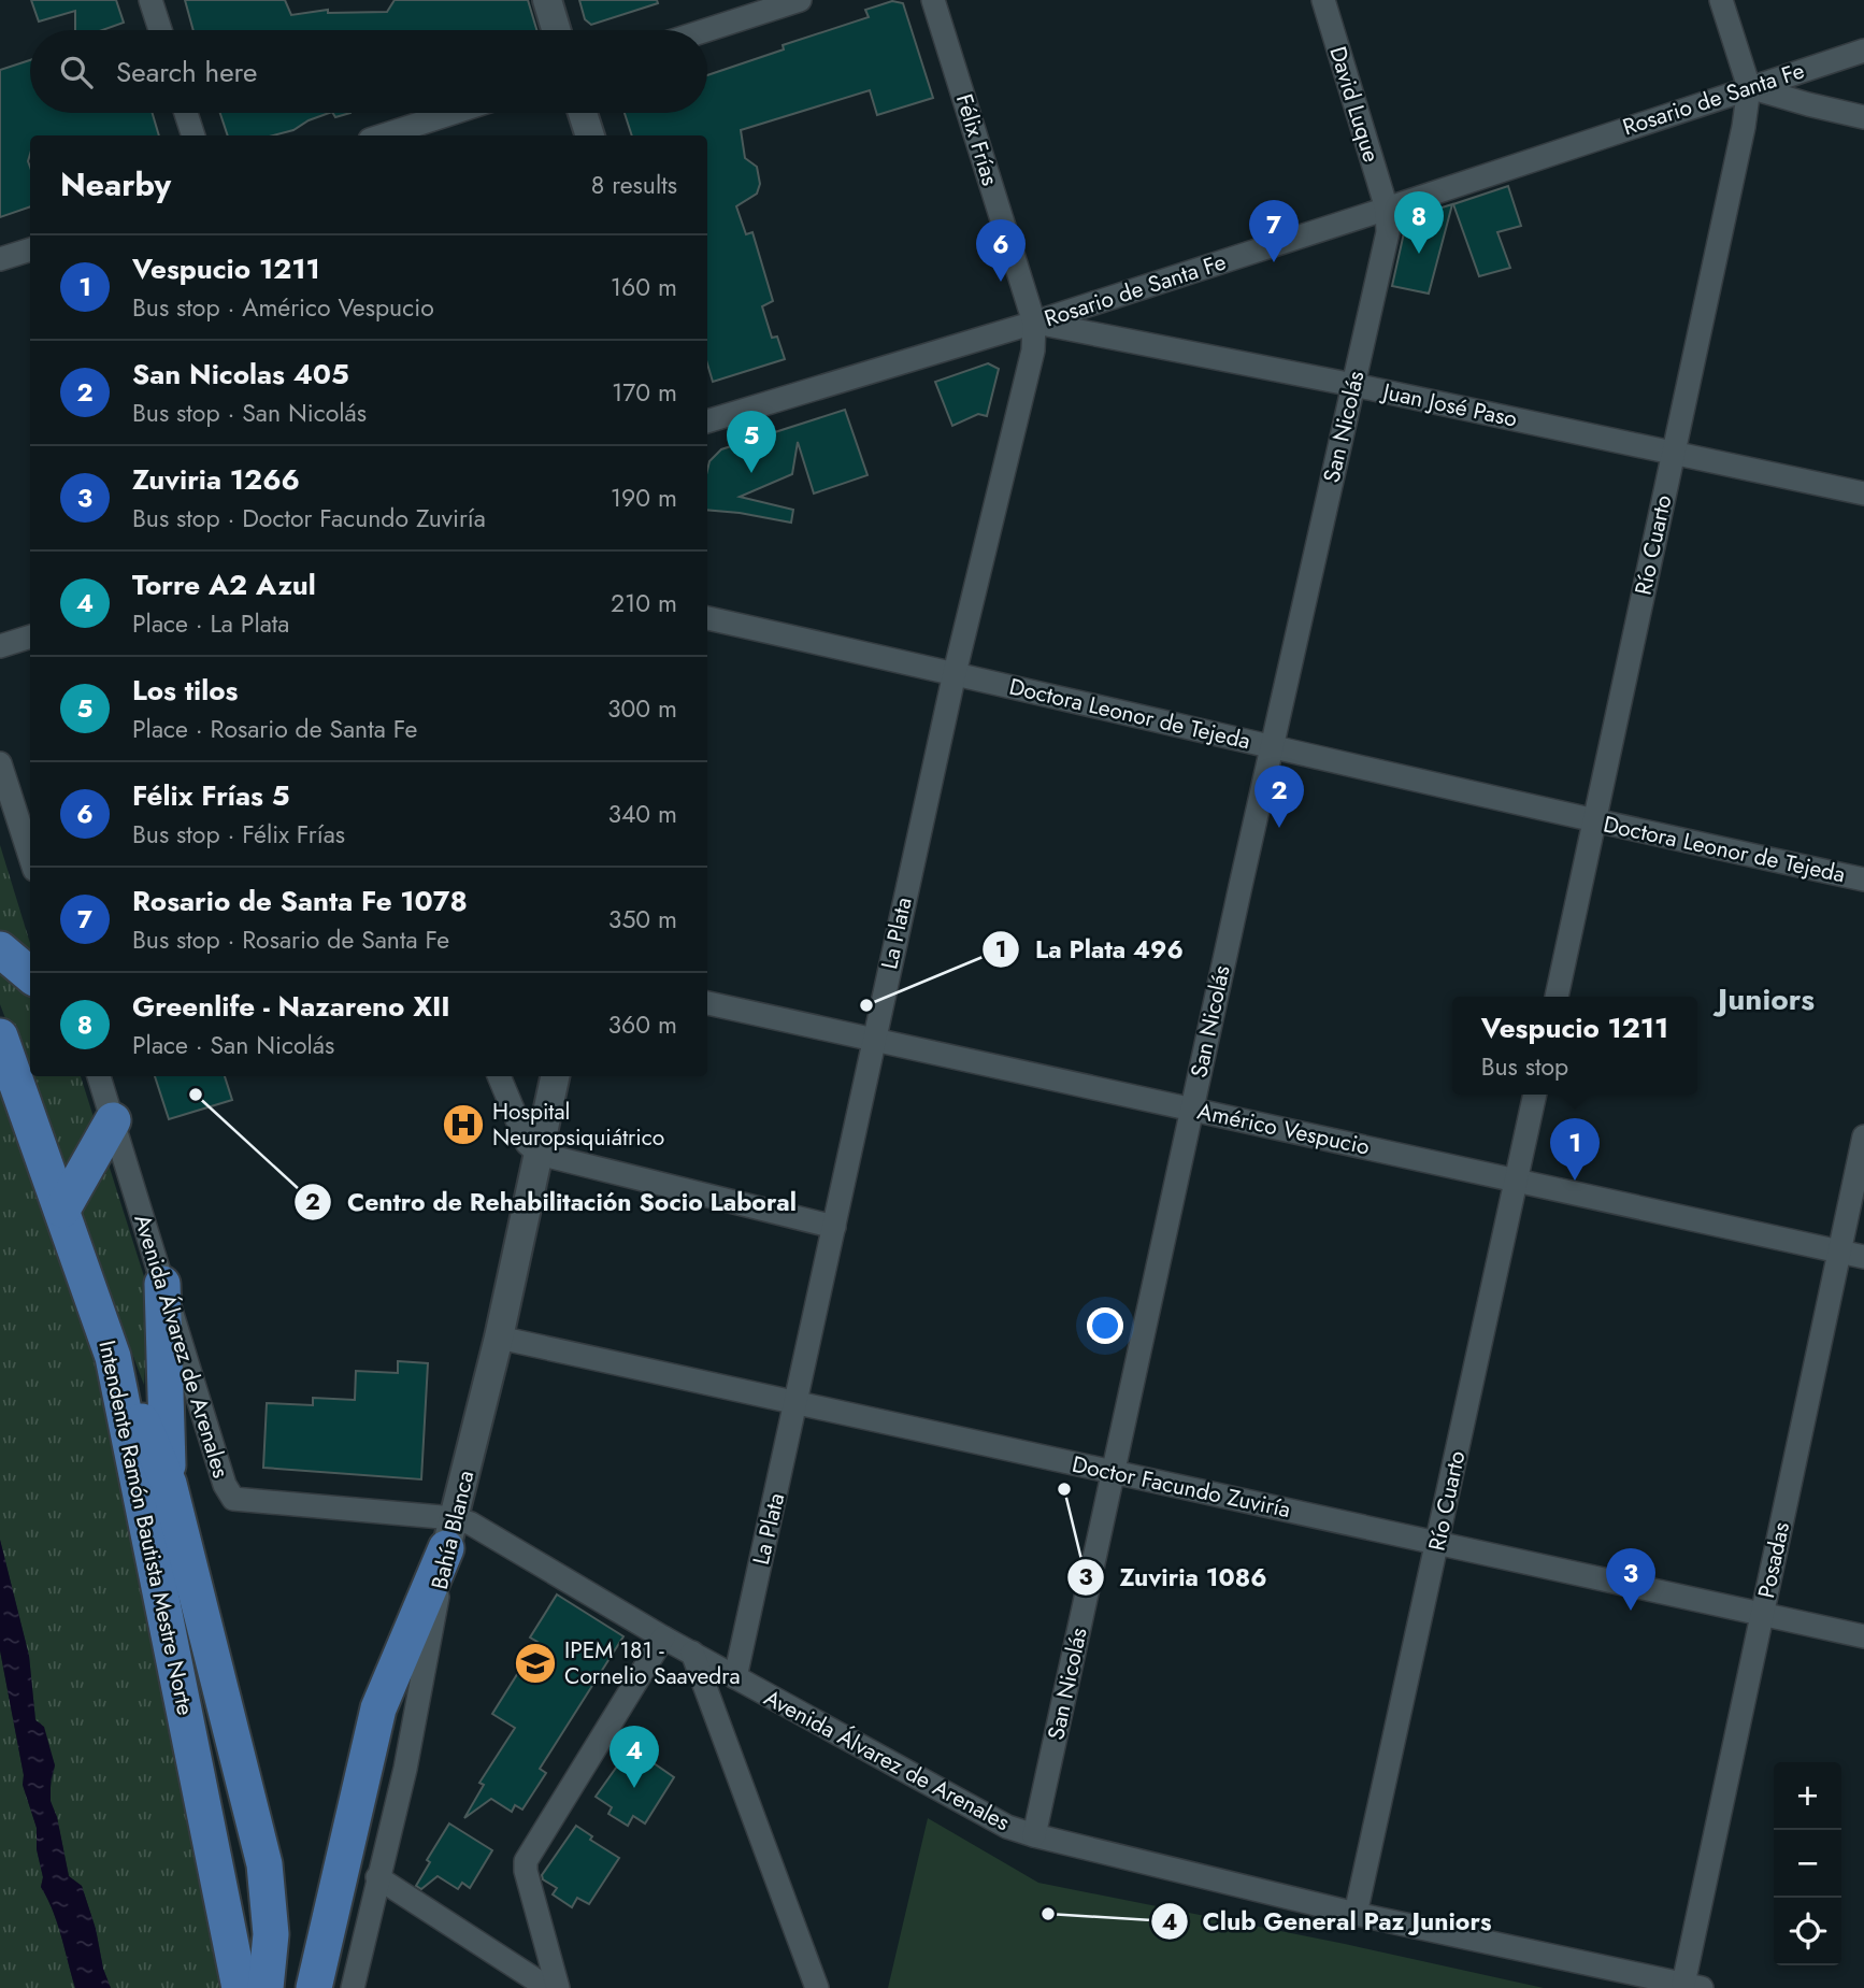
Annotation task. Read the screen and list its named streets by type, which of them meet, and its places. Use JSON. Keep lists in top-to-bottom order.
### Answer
{
  "streets": {
    "main road": ["Intendente Ramón Bautista Mestre Norte"],
    "street": [
      "Rosario de Santa Fe",
      "David Luque",
      "Félix Frías",
      "Juan José Paso",
      "San Nicolás",
      "Río Cuarto",
      "Doctora Leonor de Tejeda",
      "La Plata",
      "Américo Vespucio",
      "Avenida Álvarez de Arenales",
      "Doctor Facundo Zuviría",
      "Bahía Blanca",
      "Posadas"
    ]
  },
  "crossings": [
    ["Rosario de Santa Fe", "David Luque"],
    ["Rosario de Santa Fe", "Félix Frías"],
    ["Rosario de Santa Fe", "Juan José Paso"],
    ["Rosario de Santa Fe", "San Nicolás"],
    ["Rosario de Santa Fe", "Río Cuarto"],
    ["Rosario de Santa Fe", "La Plata"],
    ["David Luque", "San Nicolás"],
    ["Félix Frías", "Juan José Paso"],
    ["Félix Frías", "La Plata"],
    ["Juan José Paso", "San Nicolás"],
    ["Juan José Paso", "Río Cuarto"],
    ["Juan José Paso", "La Plata"],
    ["San Nicolás", "Doctora Leonor de Tejeda"],
    ["San Nicolás", "Américo Vespucio"],
    ["San Nicolás", "Avenida Álvarez de Arenales"],
    ["San Nicolás", "Doctor Facundo Zuviría"],
    ["Río Cuarto", "Doctora Leonor de Tejeda"],
    ["Río Cuarto", "Américo Vespucio"],
    ["Río Cuarto", "Avenida Álvarez de Arenales"],
    ["Río Cuarto", "Doctor Facundo Zuviría"],
    ["Doctora Leonor de Tejeda", "La Plata"],
    ["La Plata", "Américo Vespucio"],
    ["La Plata", "Avenida Álvarez de Arenales"],
    ["La Plata", "Doctor Facundo Zuviría"],
    ["Américo Vespucio", "Posadas"],
    ["Avenida Álvarez de Arenales", "Bahía Blanca"],
    ["Avenida Álvarez de Arenales", "Posadas"],
    ["Doctor Facundo Zuviría", "Bahía Blanca"],
    ["Doctor Facundo Zuviría", "Posadas"]
  ],
  "districts": ["Juniors"],
  "places": {
    "other": [
      "La Plata 496",
      "Centro de Rehabilitación Socio Laboral",
      "Zuviria 1086",
      "Club General Paz Juniors"
    ],
    "hospital": ["Hospital Neuropsiquiátrico"],
    "school or university": ["IPEM 181 - Cornelio Saavedra"]
  },
  "page": {
    "search": "Search here",
    "heading": ["Nearby", "8 results"],
    "pins": [
      "8",
      "7",
      "6",
      "5",
      "2",
      "1",
      "3",
      "4"
    ],
    "list": [
      {
        "mark": "1",
        "name": "Vespucio 1211",
        "note": "Bus stop · Américo Vespucio",
        "value": "160 m"
      },
      {
        "mark": "2",
        "name": "San Nicolas 405",
        "note": "Bus stop · San Nicolás",
        "value": "170 m"
      },
      {
        "mark": "3",
        "name": "Zuviria 1266",
        "note": "Bus stop · Doctor Facundo Zuviría",
        "value": "190 m"
      },
      {
        "mark": "4",
        "name": "Torre A2 Azul",
        "note": "Place · La Plata",
        "value": "210 m"
      },
      {
        "mark": "5",
        "name": "Los tilos",
        "note": "Place · Rosario de Santa Fe",
        "value": "300 m"
      },
      {
        "mark": "6",
        "name": "Félix Frías 5",
        "note": "Bus stop · Félix Frías",
        "value": "340 m"
      },
      {
        "mark": "7",
        "name": "Rosario de Santa Fe 1078",
        "note": "Bus stop · Rosario de Santa Fe",
        "value": "350 m"
      },
      {
        "mark": "8",
        "name": "Greenlife - Nazareno XII",
        "note": "Place · San Nicolás",
        "value": "360 m"
      }
    ],
    "popup": ["Vespucio 1211", "Bus stop"],
    "map_buttons": ["+", "−"]
  }
}
